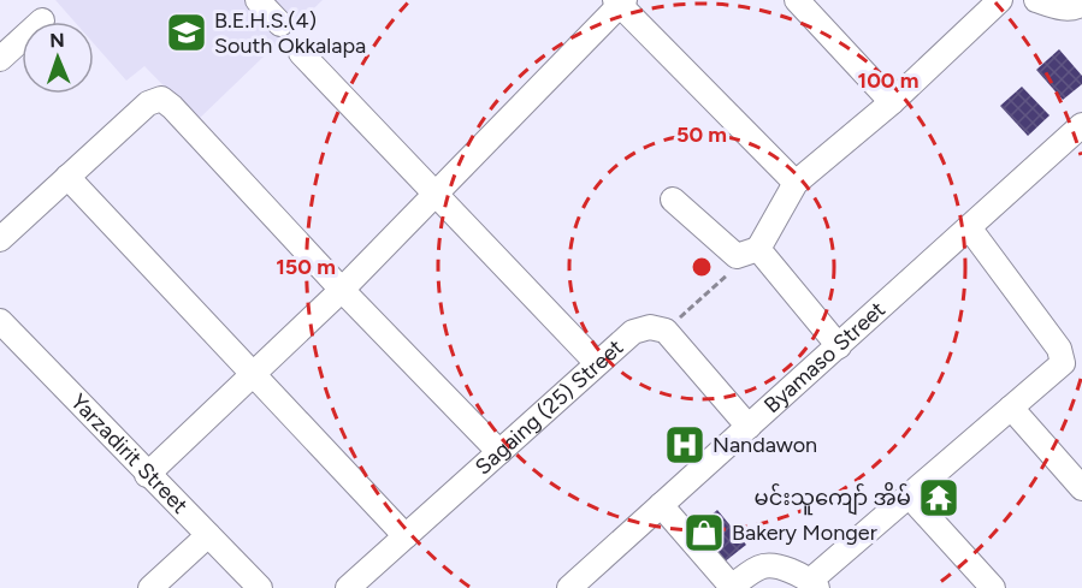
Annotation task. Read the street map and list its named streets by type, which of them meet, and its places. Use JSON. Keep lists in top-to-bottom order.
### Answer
{
  "streets": {
    "street": ["Byamaso Street", "Sagaing (25) Street", "Yarzadirit Street"]
  },
  "places": {
    "school or university": ["B.E.H.S.(4) South Okkalapa"],
    "hospital": ["Nandawon"],
    "temple": ["မင်းသူကျော် အိမ်"],
    "shop": ["Bakery Monger"]
  },
  "north": "top",
  "rings": ["100 m", "50 m", "150 m"]
}
